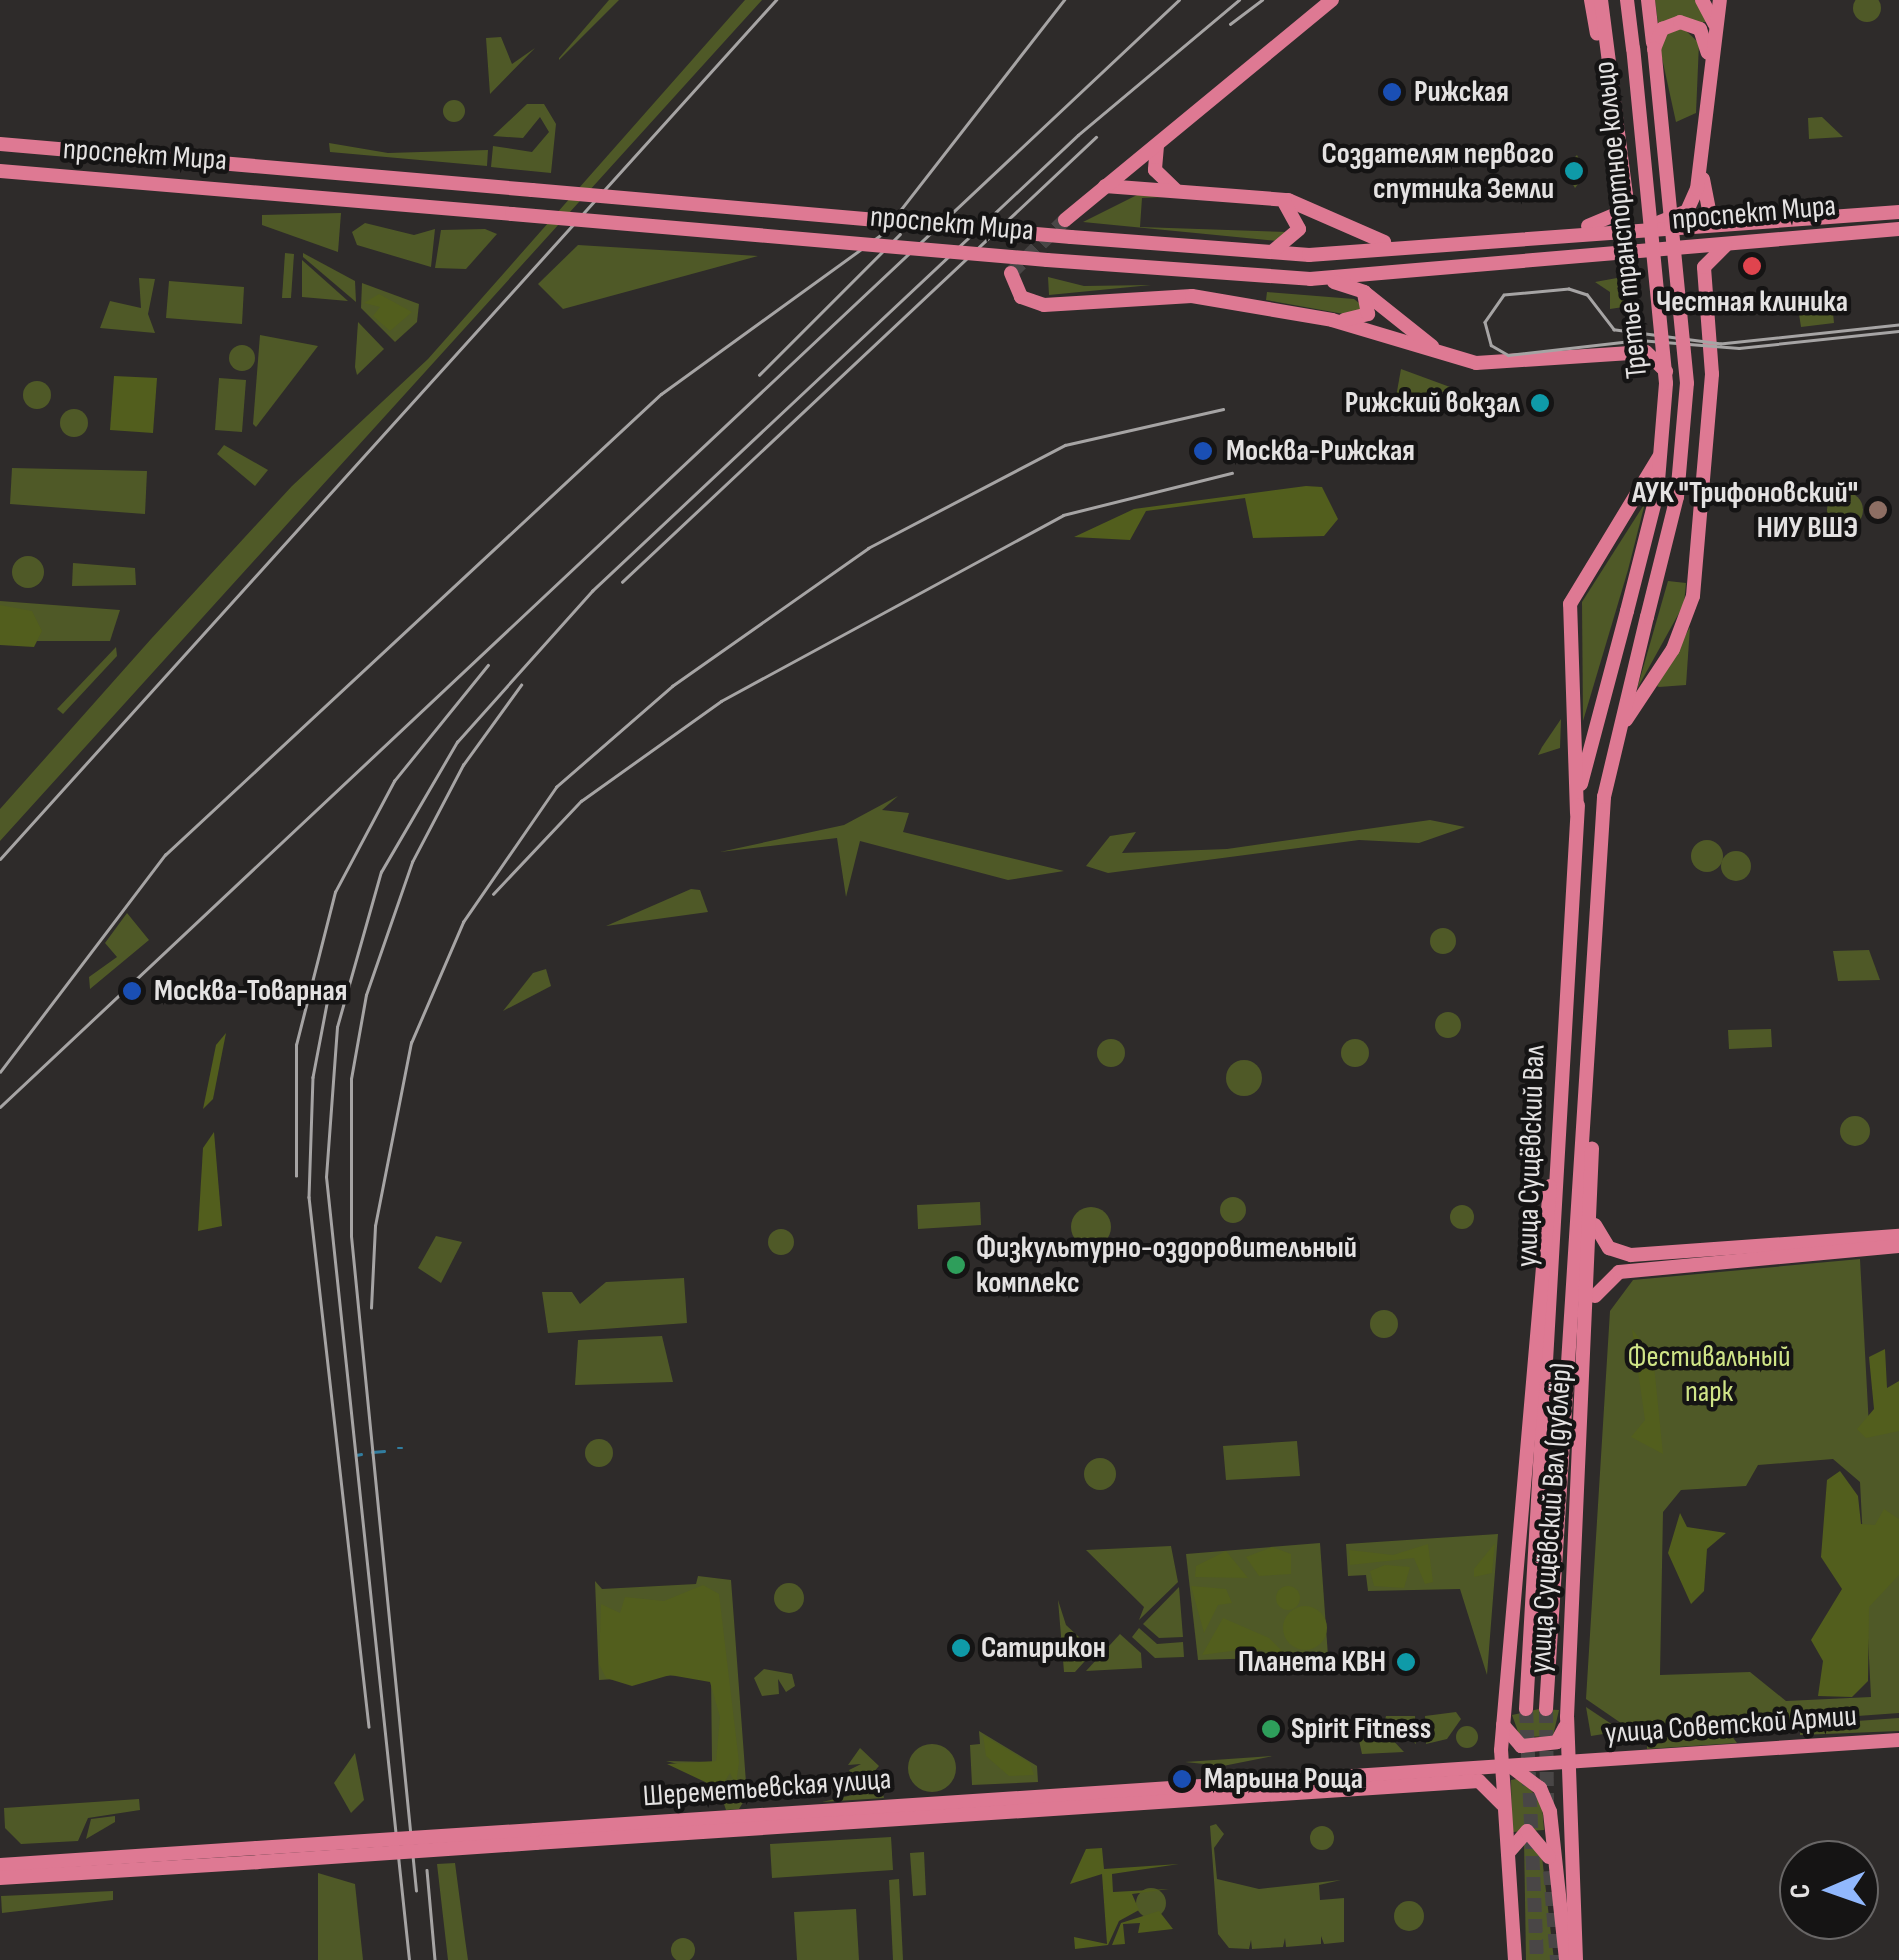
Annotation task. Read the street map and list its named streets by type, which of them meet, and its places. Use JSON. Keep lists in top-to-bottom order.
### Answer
{
  "streets": {
    "main road": [
      "проспект Мира",
      "Третье транспортное кольцо",
      "улица Сущёвский Вал",
      "улица Сущёвский Вал (дублёр)",
      "улица Советской Армии",
      "Шереметьевская улица"
    ]
  },
  "crossings": [
    ["Третье транспортное кольцо", "улица Сущёвский Вал"],
    ["улица Сущёвский Вал", "улица Сущёвский Вал (дублёр)"],
    ["улица Сущёвский Вал (дублёр)", "улица Советской Армии"],
    ["улица Сущёвский Вал (дублёр)", "Шереметьевская улица"],
    ["улица Советской Армии", "Шереметьевская улица"]
  ],
  "parks": ["Фестивальный парк"],
  "places": [
    "Рижская",
    "Создателям первого спутника Земли",
    "Честная клиника",
    "Рижский вокзал",
    "Москва-Рижская",
    "АУК \"Трифоновский\" НИУ ВШЭ",
    "Москва-Товарная",
    "Физкультурно-оздоровительный комплекс",
    "Сатирикон",
    "Планета КВН",
    "Spirit Fitness",
    "Марьина Роща"
  ],
  "north": "left"
}
